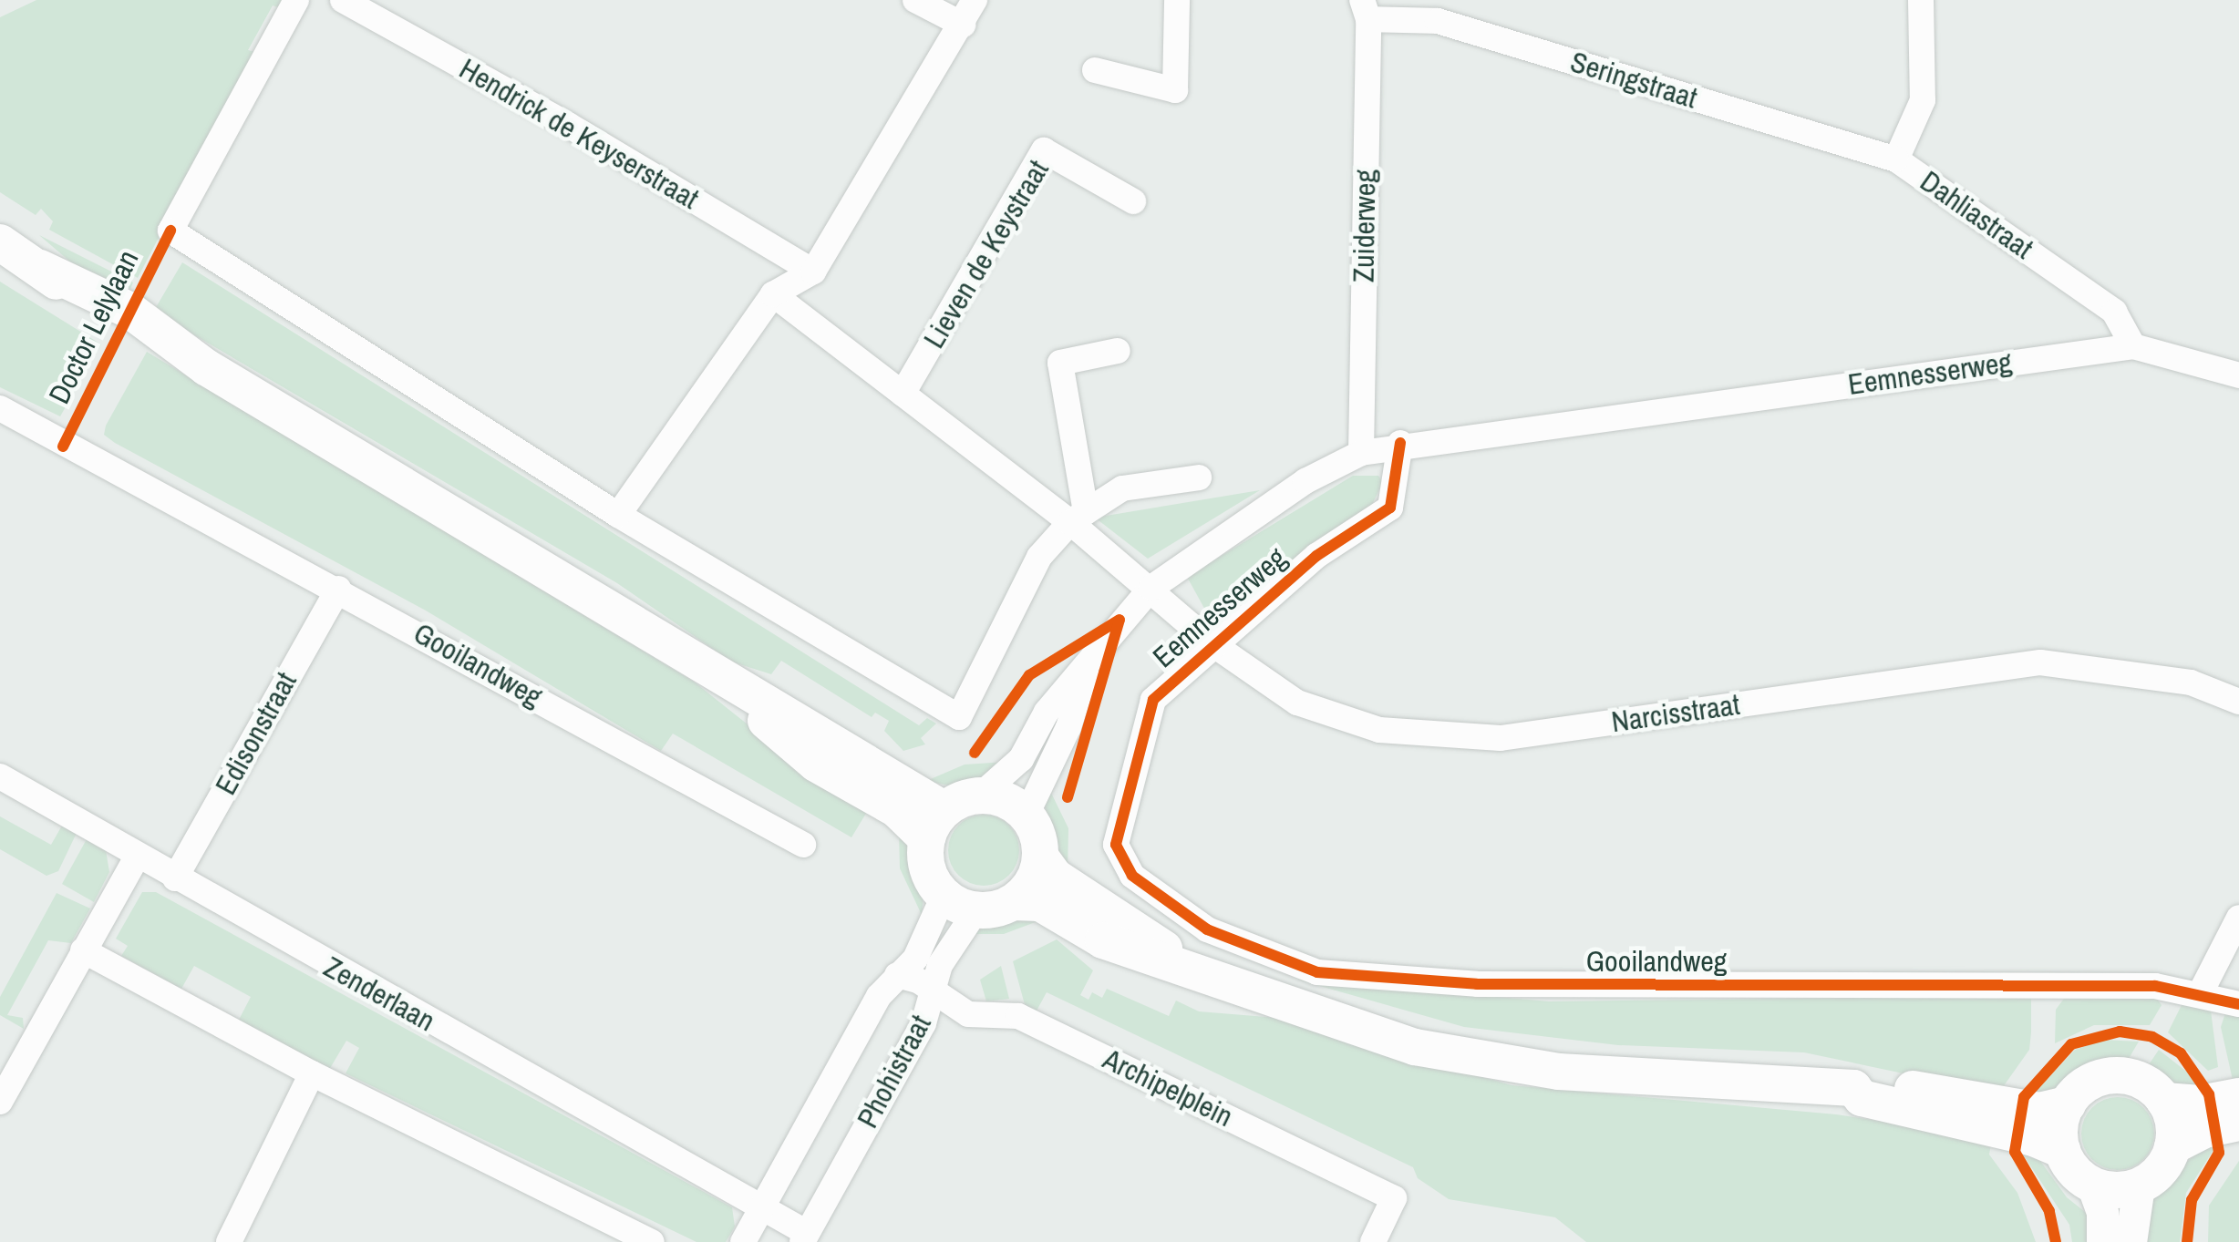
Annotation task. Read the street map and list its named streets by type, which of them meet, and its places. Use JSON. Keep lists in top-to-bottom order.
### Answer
{
  "streets": {
    "street": [
      "Seringstraat",
      "Hendrick de Keyserstraat",
      "Dahliastraat",
      "Zuiderweg",
      "Lieven de Keystraat",
      "Doctor Lelylaan",
      "Eemnesserweg",
      "Gooilandweg",
      "Narcisstraat",
      "Edisonstraat",
      "Zenderlaan",
      "Phohistraat",
      "Archipelplein"
    ]
  },
  "crossings": [
    ["Seringstraat", "Dahliastraat"],
    ["Seringstraat", "Zuiderweg"],
    ["Dahliastraat", "Eemnesserweg"],
    ["Zuiderweg", "Eemnesserweg"],
    ["Doctor Lelylaan", "Gooilandweg"],
    ["Eemnesserweg", "Gooilandweg"],
    ["Eemnesserweg", "Narcisstraat"],
    ["Eemnesserweg", "Phohistraat"],
    ["Gooilandweg", "Edisonstraat"],
    ["Edisonstraat", "Zenderlaan"],
    ["Zenderlaan", "Phohistraat"],
    ["Phohistraat", "Archipelplein"]
  ]
}
